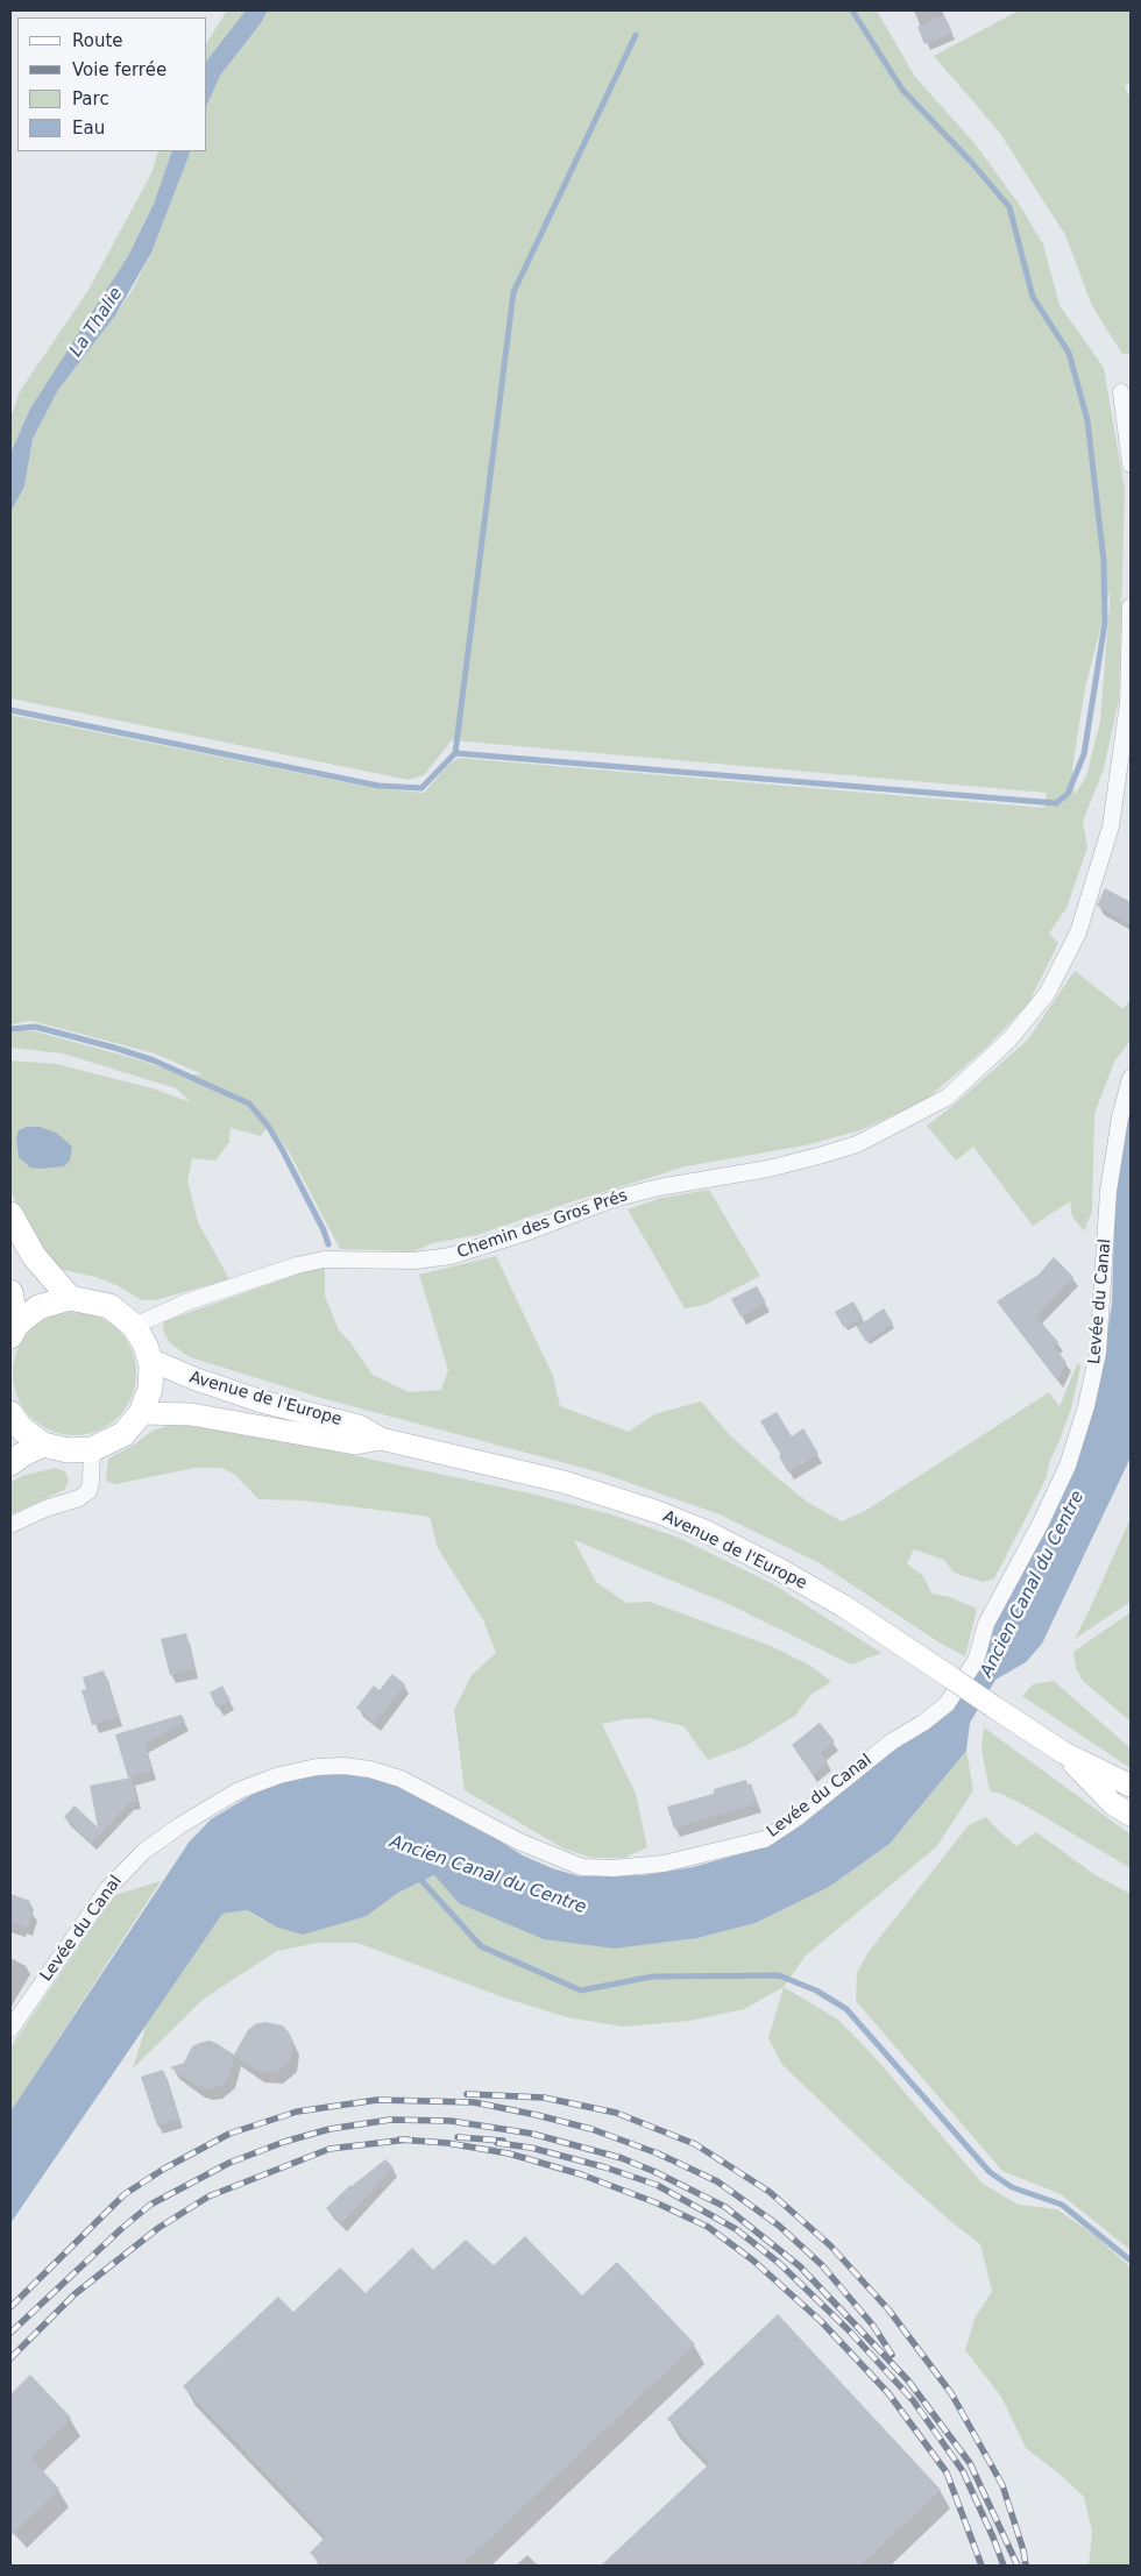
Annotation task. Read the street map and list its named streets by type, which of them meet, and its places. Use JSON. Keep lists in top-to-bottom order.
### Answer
{
  "streets": {
    "main road": ["Avenue de l'Europe"],
    "street": ["Chemin des Gros Prés", "Levée du Canal"]
  },
  "water": ["La Thalie", "Ancien Canal du Centre"],
  "legend": [
    "Route",
    "Voie ferrée",
    "Parc",
    "Eau"
  ]
}
